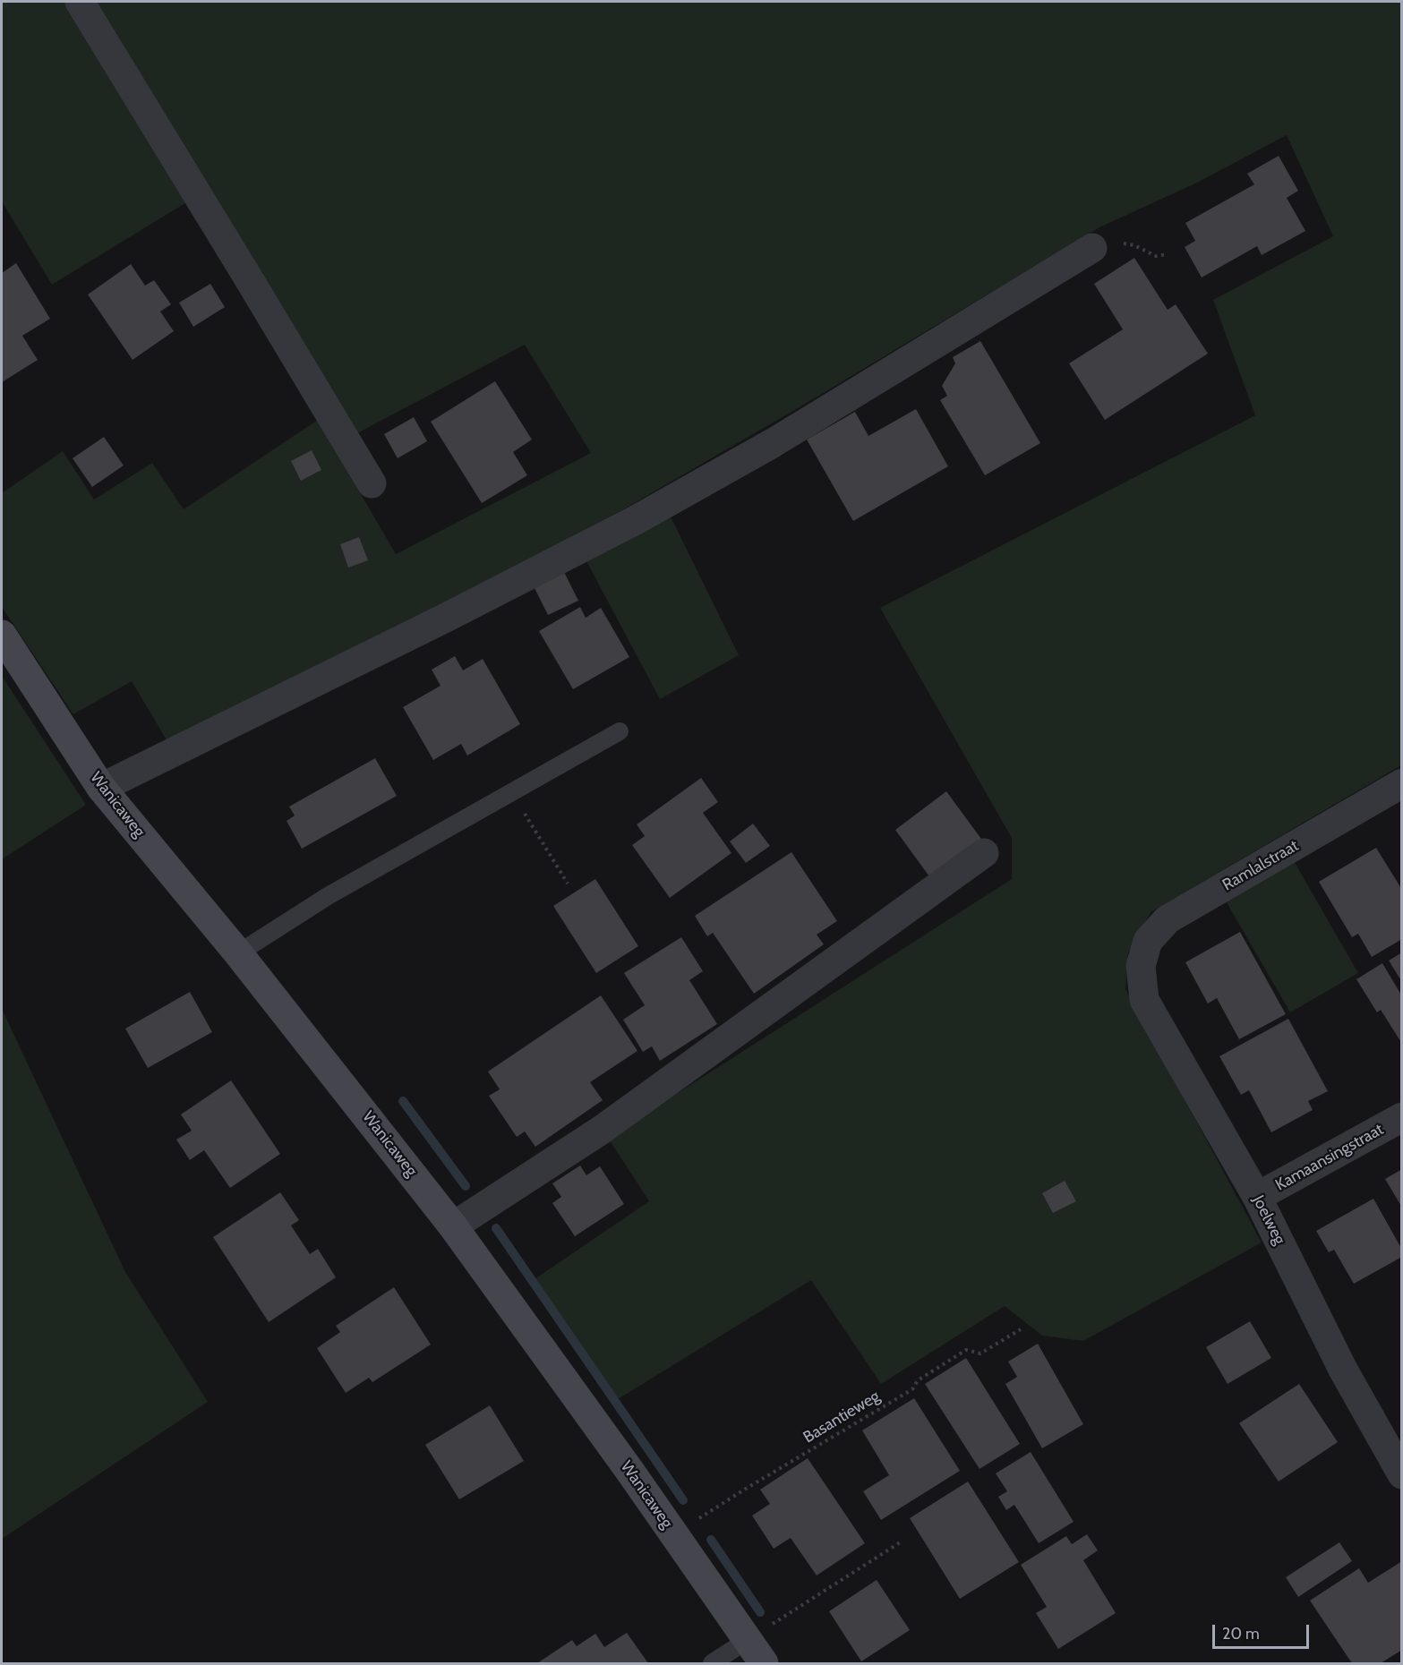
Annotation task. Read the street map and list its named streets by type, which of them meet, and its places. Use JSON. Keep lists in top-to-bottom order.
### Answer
{
  "streets": {
    "street": [
      "Wanicaweg",
      "Ramlalstraat",
      "Kamaansingstraat",
      "Joelweg"
    ],
    "path": ["Basantieweg"]
  },
  "crossings": [
    ["Wanicaweg", "Basantieweg"],
    ["Ramlalstraat", "Joelweg"],
    ["Kamaansingstraat", "Joelweg"]
  ],
  "scale_bar": "20 m"
}
